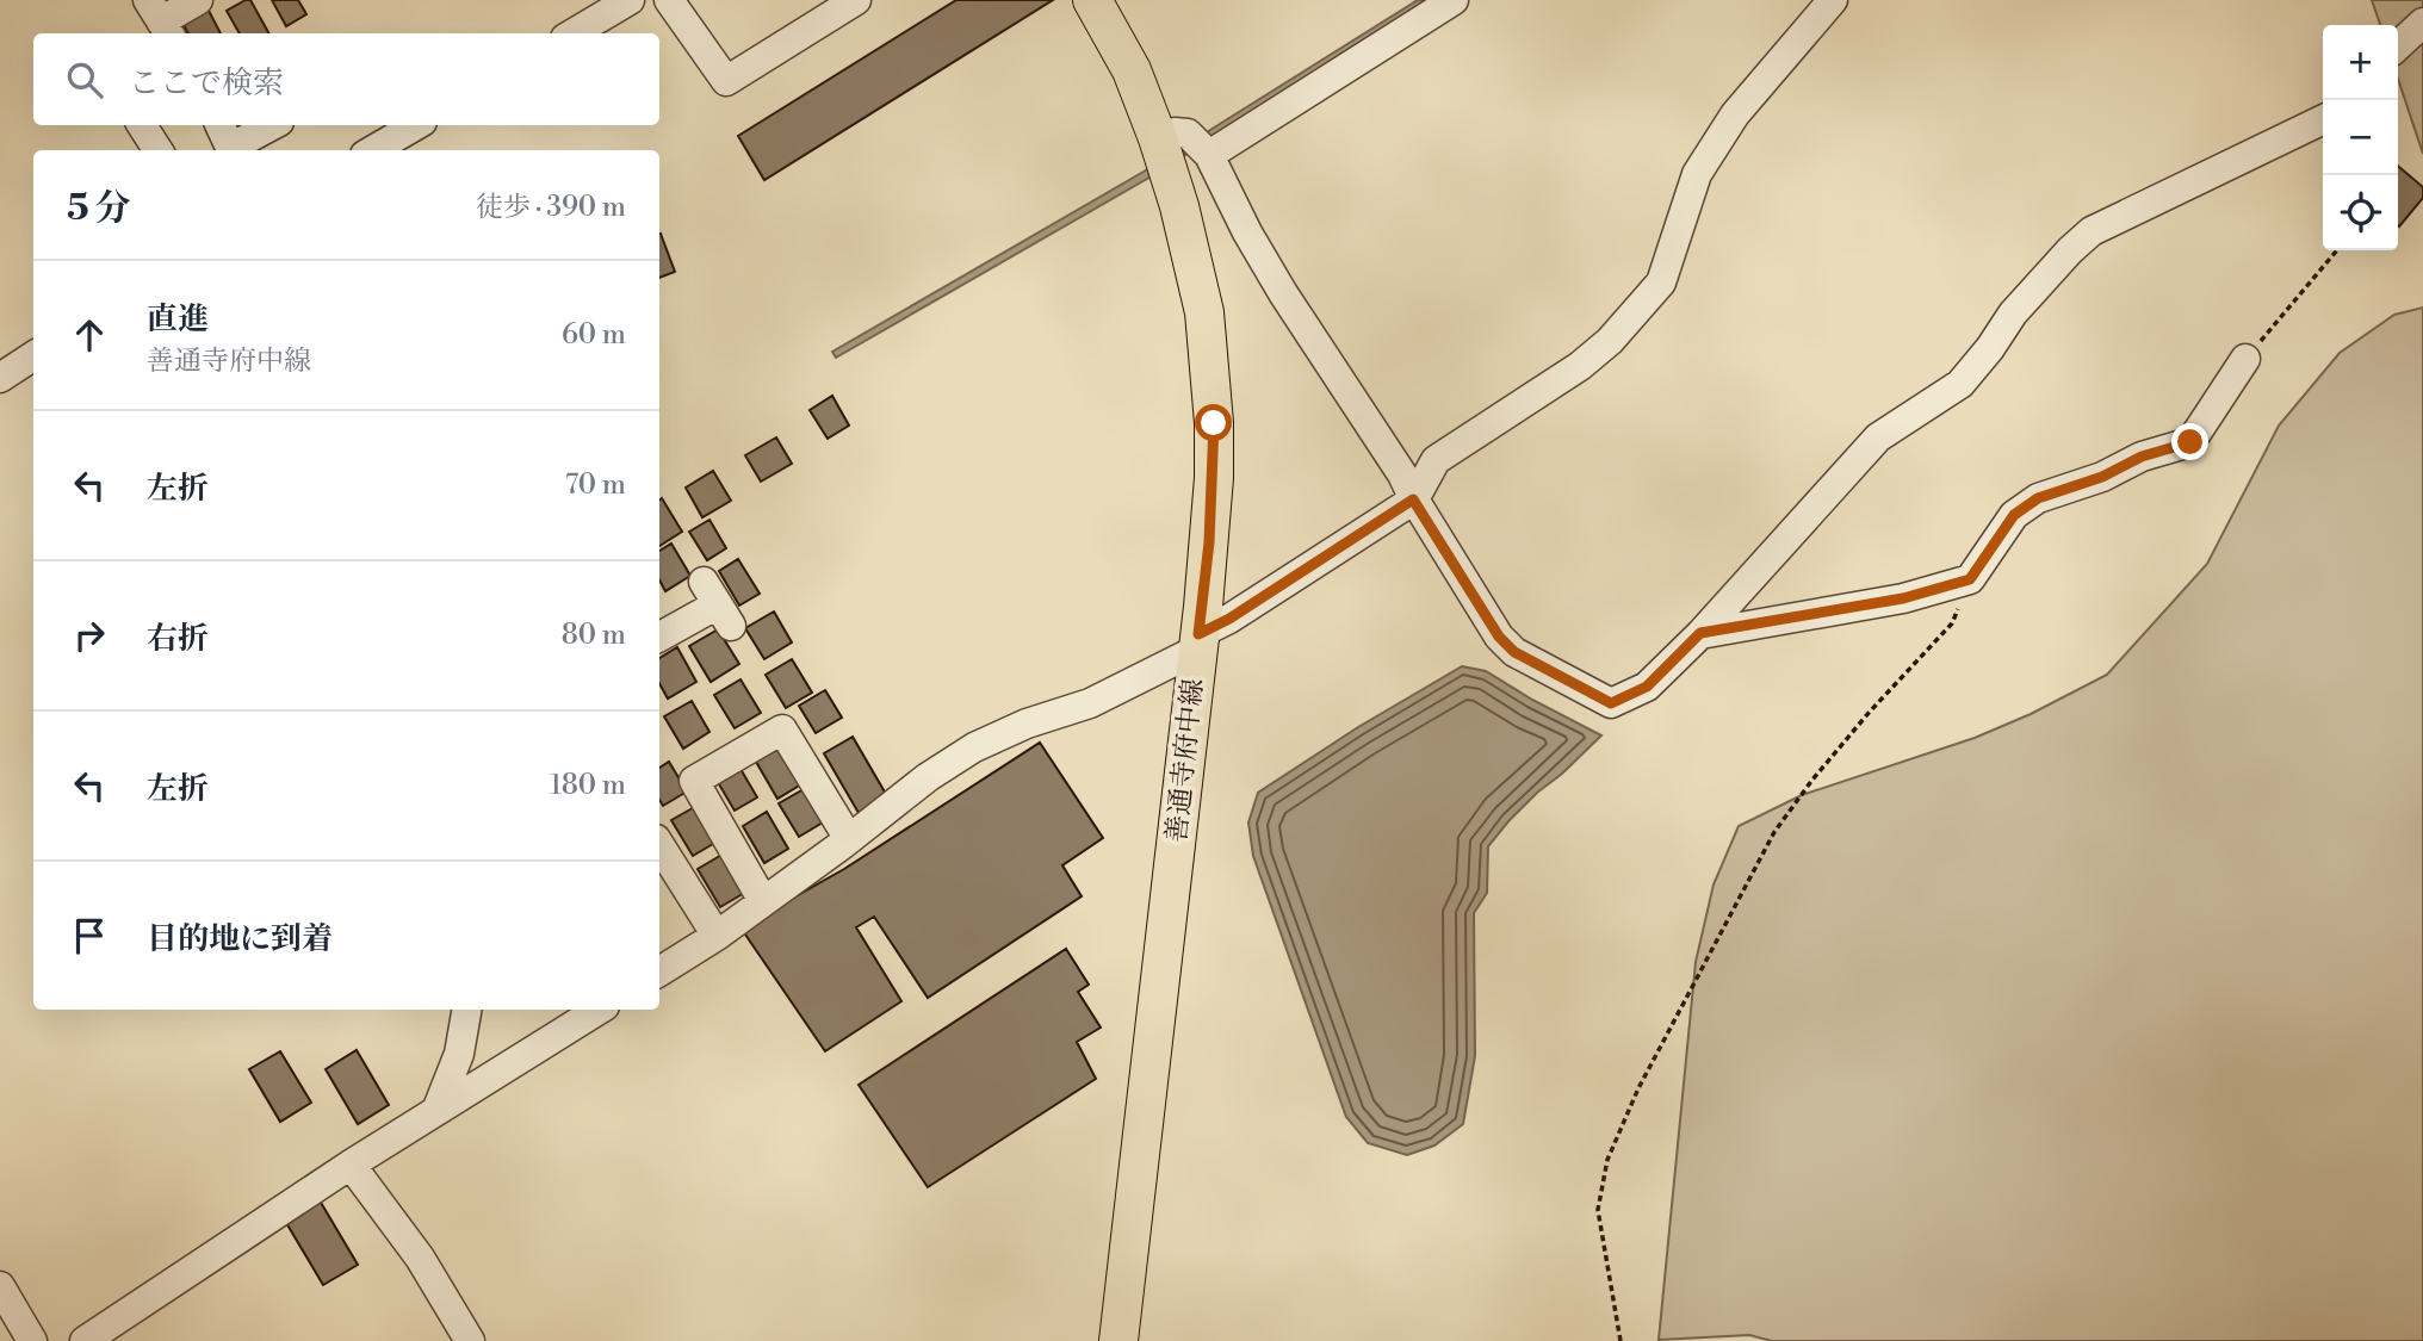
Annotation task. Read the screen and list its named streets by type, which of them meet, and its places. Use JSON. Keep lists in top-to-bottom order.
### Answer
{
  "streets": {
    "main road": ["善通寺府中線"]
  },
  "page": {
    "map_buttons": ["+", "−"],
    "search": "ここで検索",
    "heading": ["5 分", "徒歩 · 390 m"],
    "list": [
      ["直進", "善通寺府中線", "60 m"],
      ["左折", "70 m"],
      ["右折", "80 m"],
      ["左折", "180 m"],
      "目的地に到着"
    ]
  }
}
